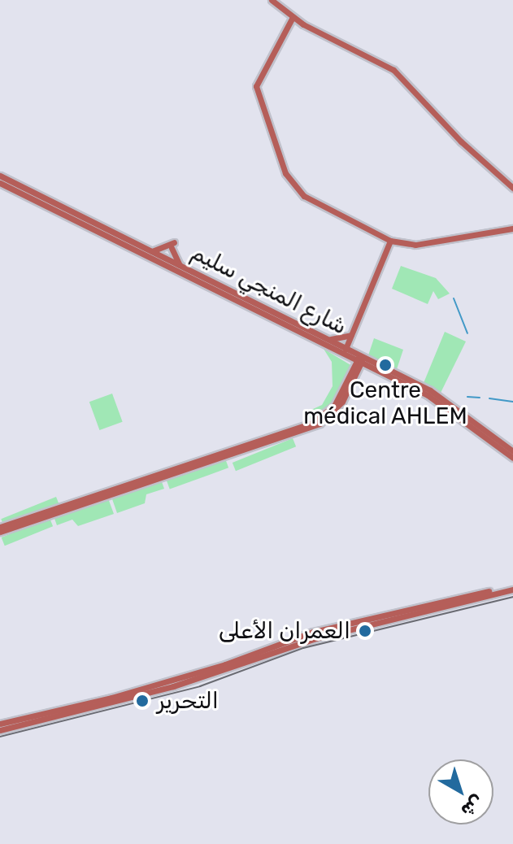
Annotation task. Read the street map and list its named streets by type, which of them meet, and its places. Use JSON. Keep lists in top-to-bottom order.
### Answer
{
  "streets": {
    "main road": ["شارع المنجي سليم"]
  },
  "places": ["Centre médical AHLEM", "العمران الأعلى", "التحرير"],
  "north": "bottom right"
}
